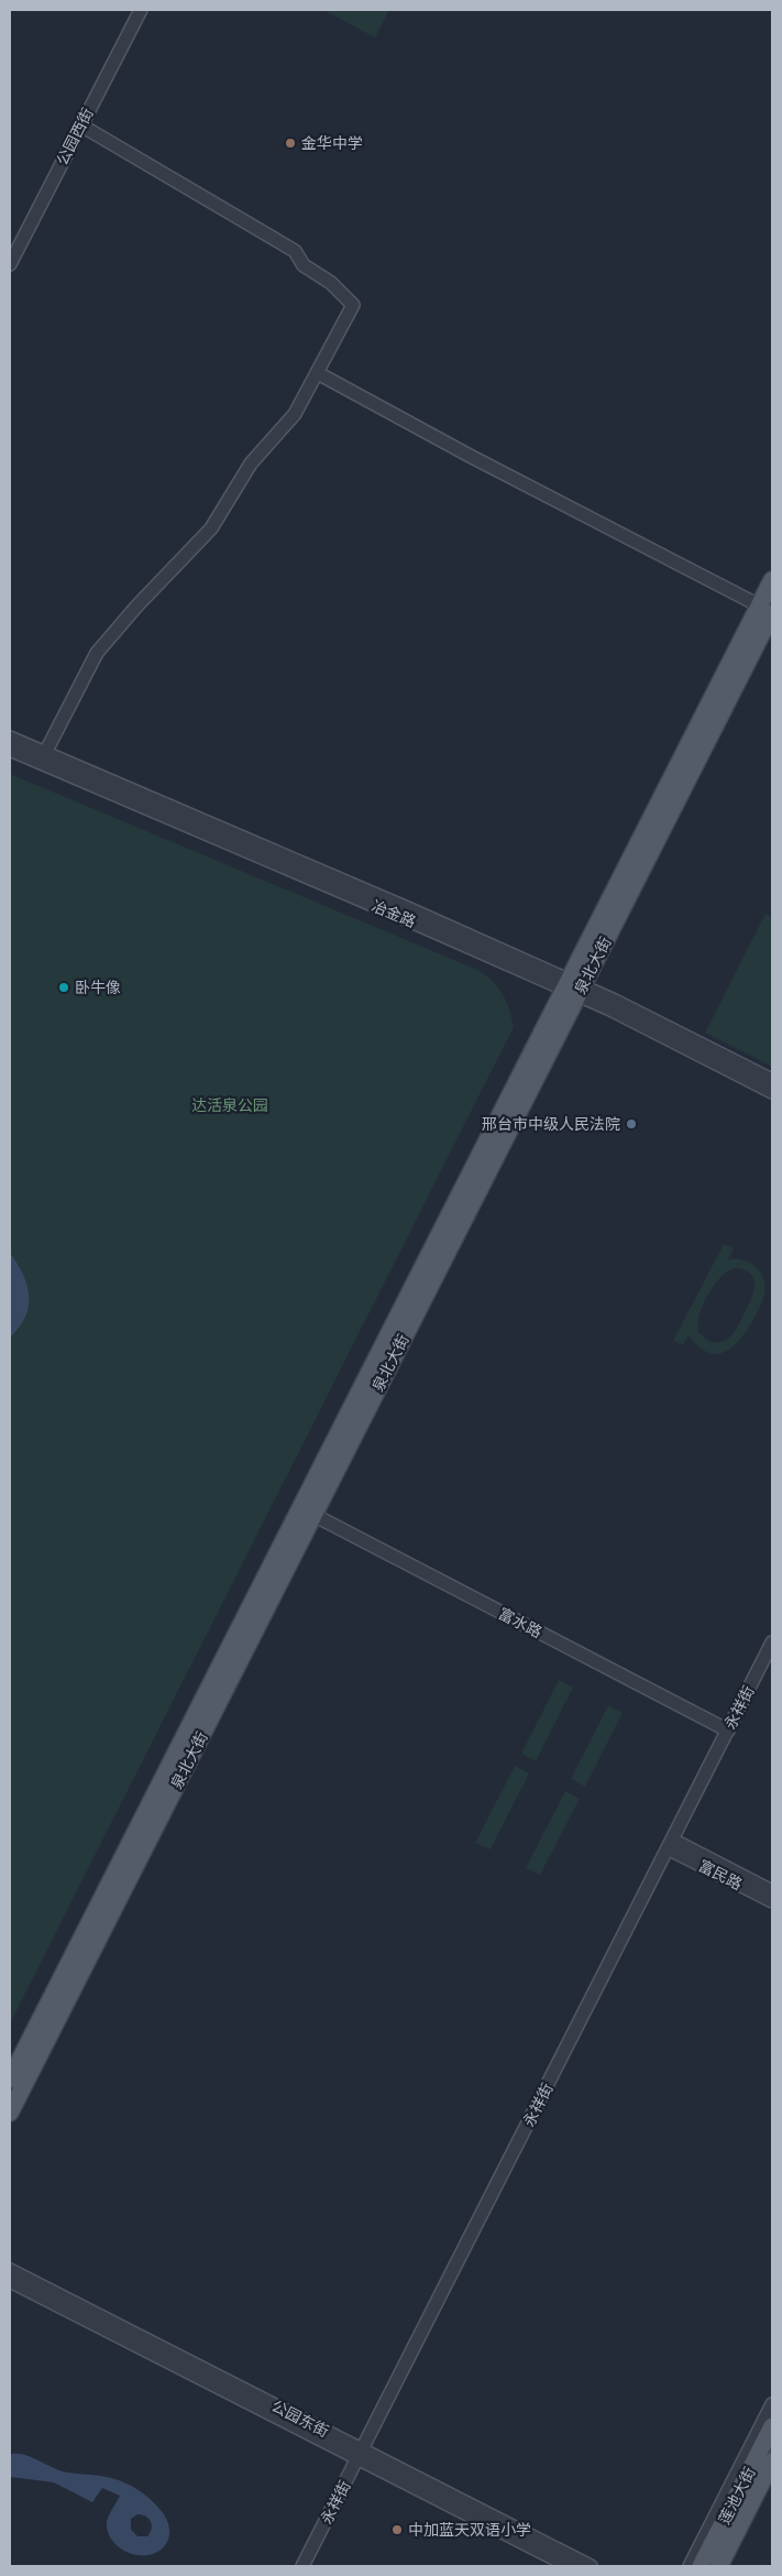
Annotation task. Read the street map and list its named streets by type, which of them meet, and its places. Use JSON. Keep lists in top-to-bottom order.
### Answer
{
  "streets": {
    "main road": ["泉北大街", "莲池大街"],
    "street": [
      "公园西街",
      "冶金路",
      "富水路",
      "永祥街",
      "富民路",
      "公园东街"
    ]
  },
  "crossings": [
    ["冶金路", "泉北大街"],
    ["泉北大街", "富水路"],
    ["富水路", "永祥街"],
    ["永祥街", "富民路"],
    ["永祥街", "公园东街"]
  ],
  "parks": ["达活泉公园"],
  "places": [
    "金华中学",
    "卧牛像",
    "邢台市中级人民法院",
    "中加蓝天双语小学"
  ]
}
